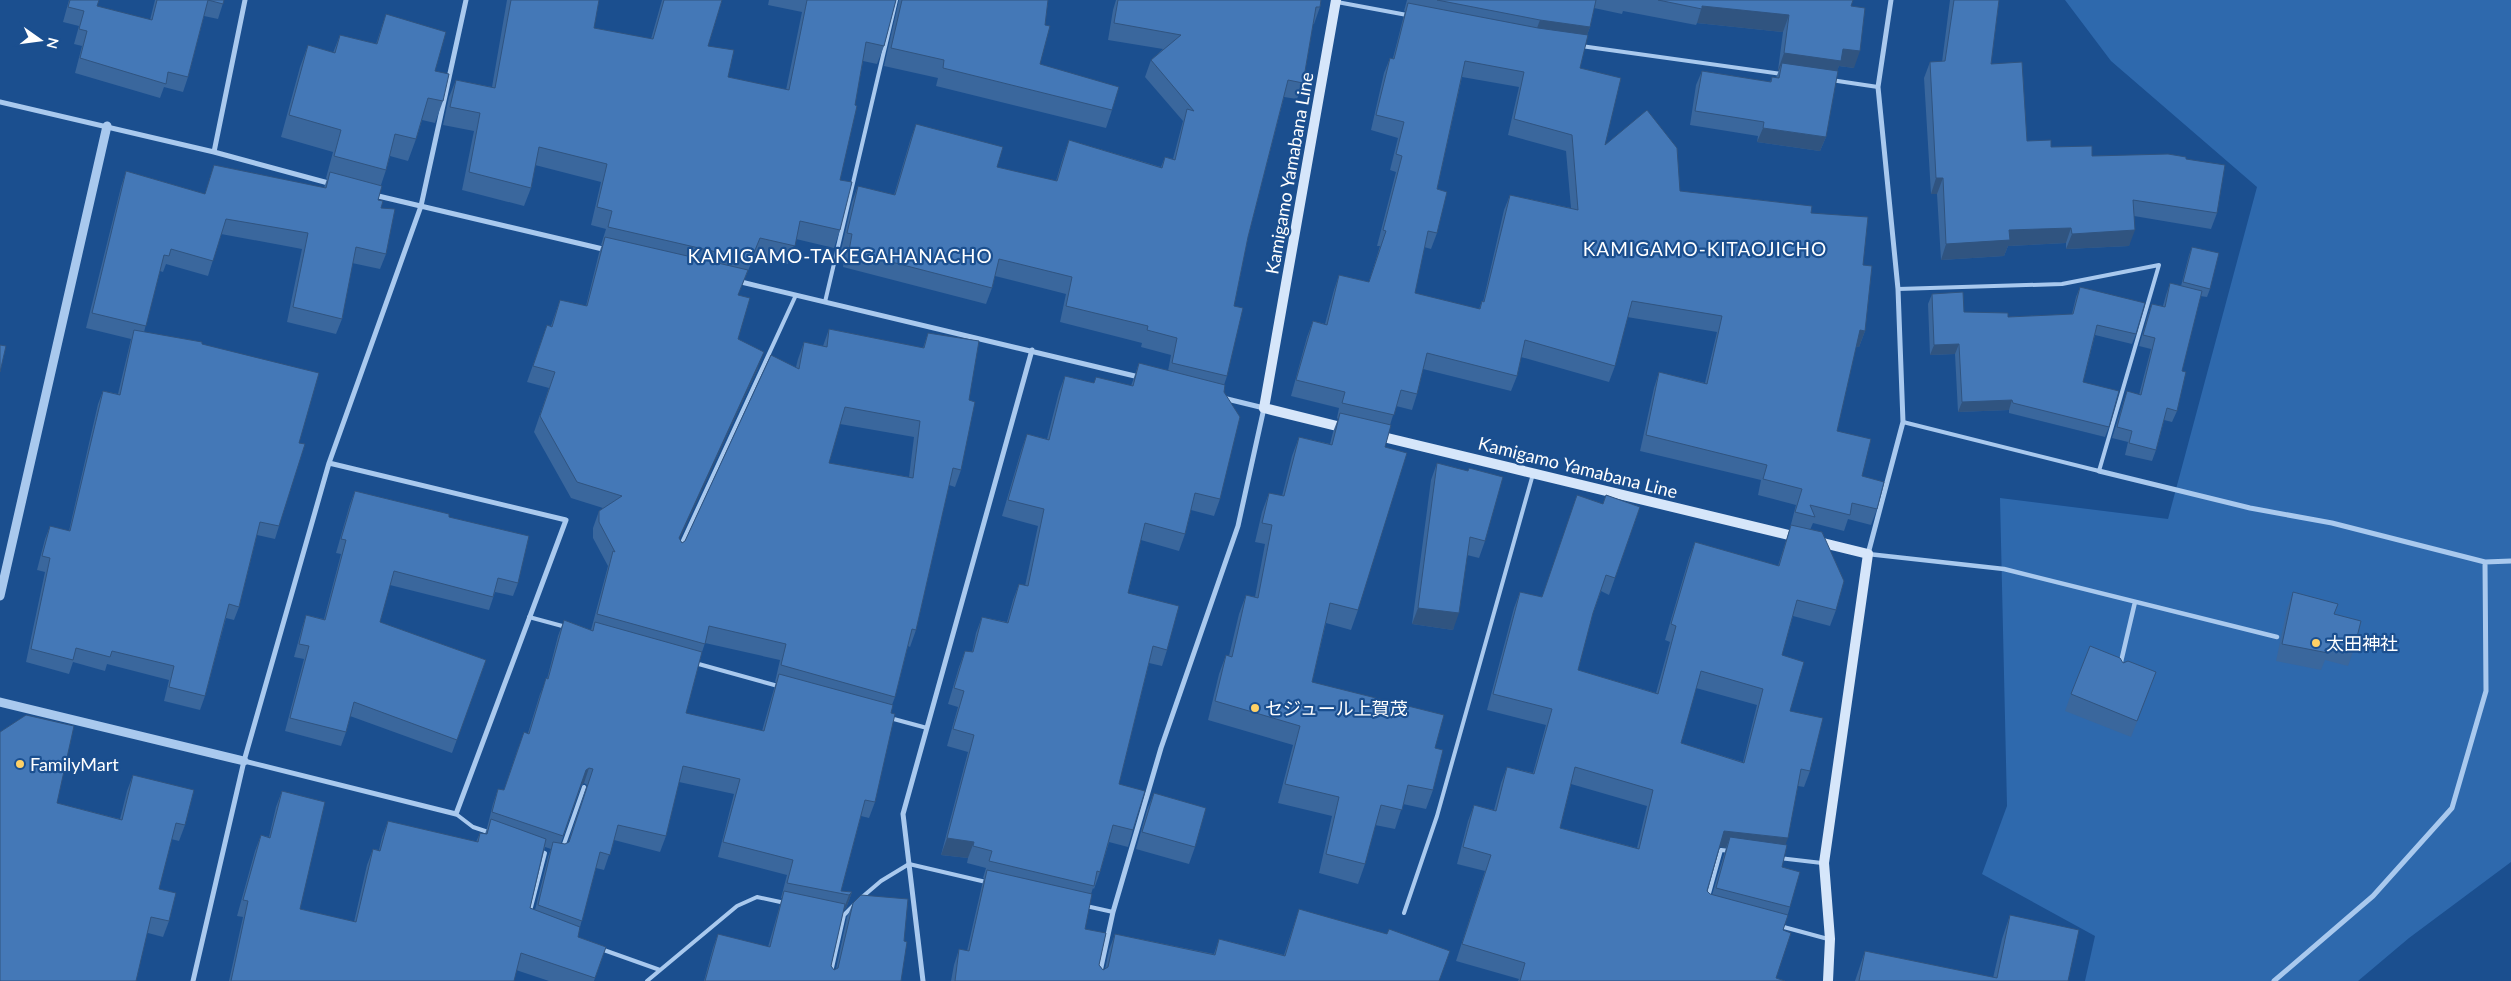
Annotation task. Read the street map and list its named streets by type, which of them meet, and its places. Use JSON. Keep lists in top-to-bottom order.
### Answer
{
  "streets": {
    "main road": ["Kamigamo Yamabana Line"]
  },
  "districts": ["KAMIGAMO-KITAOJICHO", "KAMIGAMO-TAKEGAHANACHO"],
  "places": ["太田神社", "セジュール上賀茂", "FamilyMart"],
  "north": "right"
}
